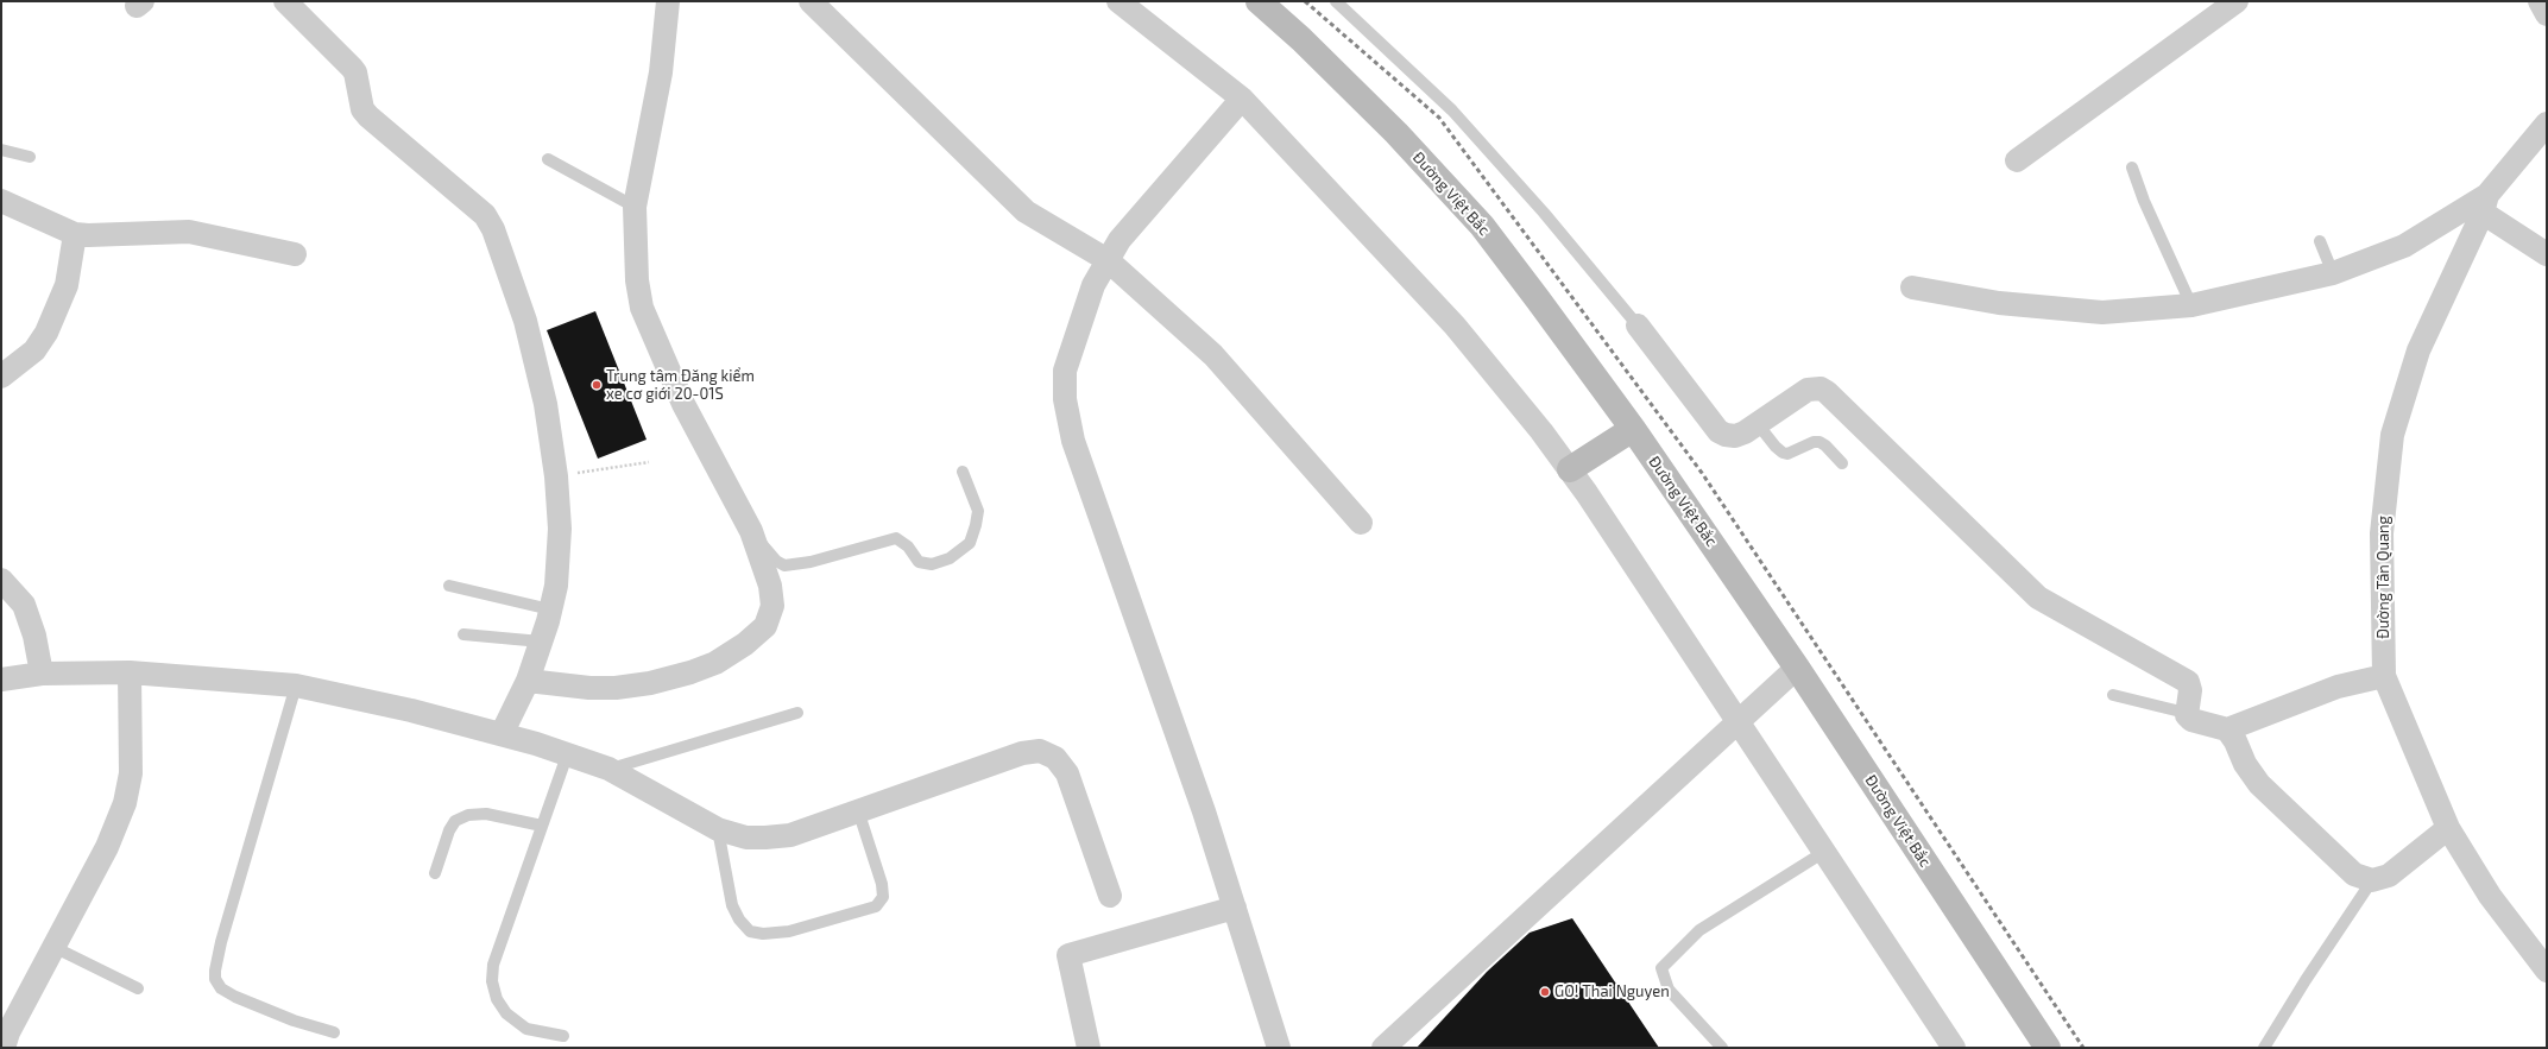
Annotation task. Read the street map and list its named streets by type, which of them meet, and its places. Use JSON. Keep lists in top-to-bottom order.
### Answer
{
  "streets": {
    "main road": ["Đường Việt Bắc"],
    "street": ["Đường Tân Quang"]
  },
  "places": ["Trung tâm Đăng kiểm xe cơ giới 20-01S", "GO! Thai Nguyen"]
}
